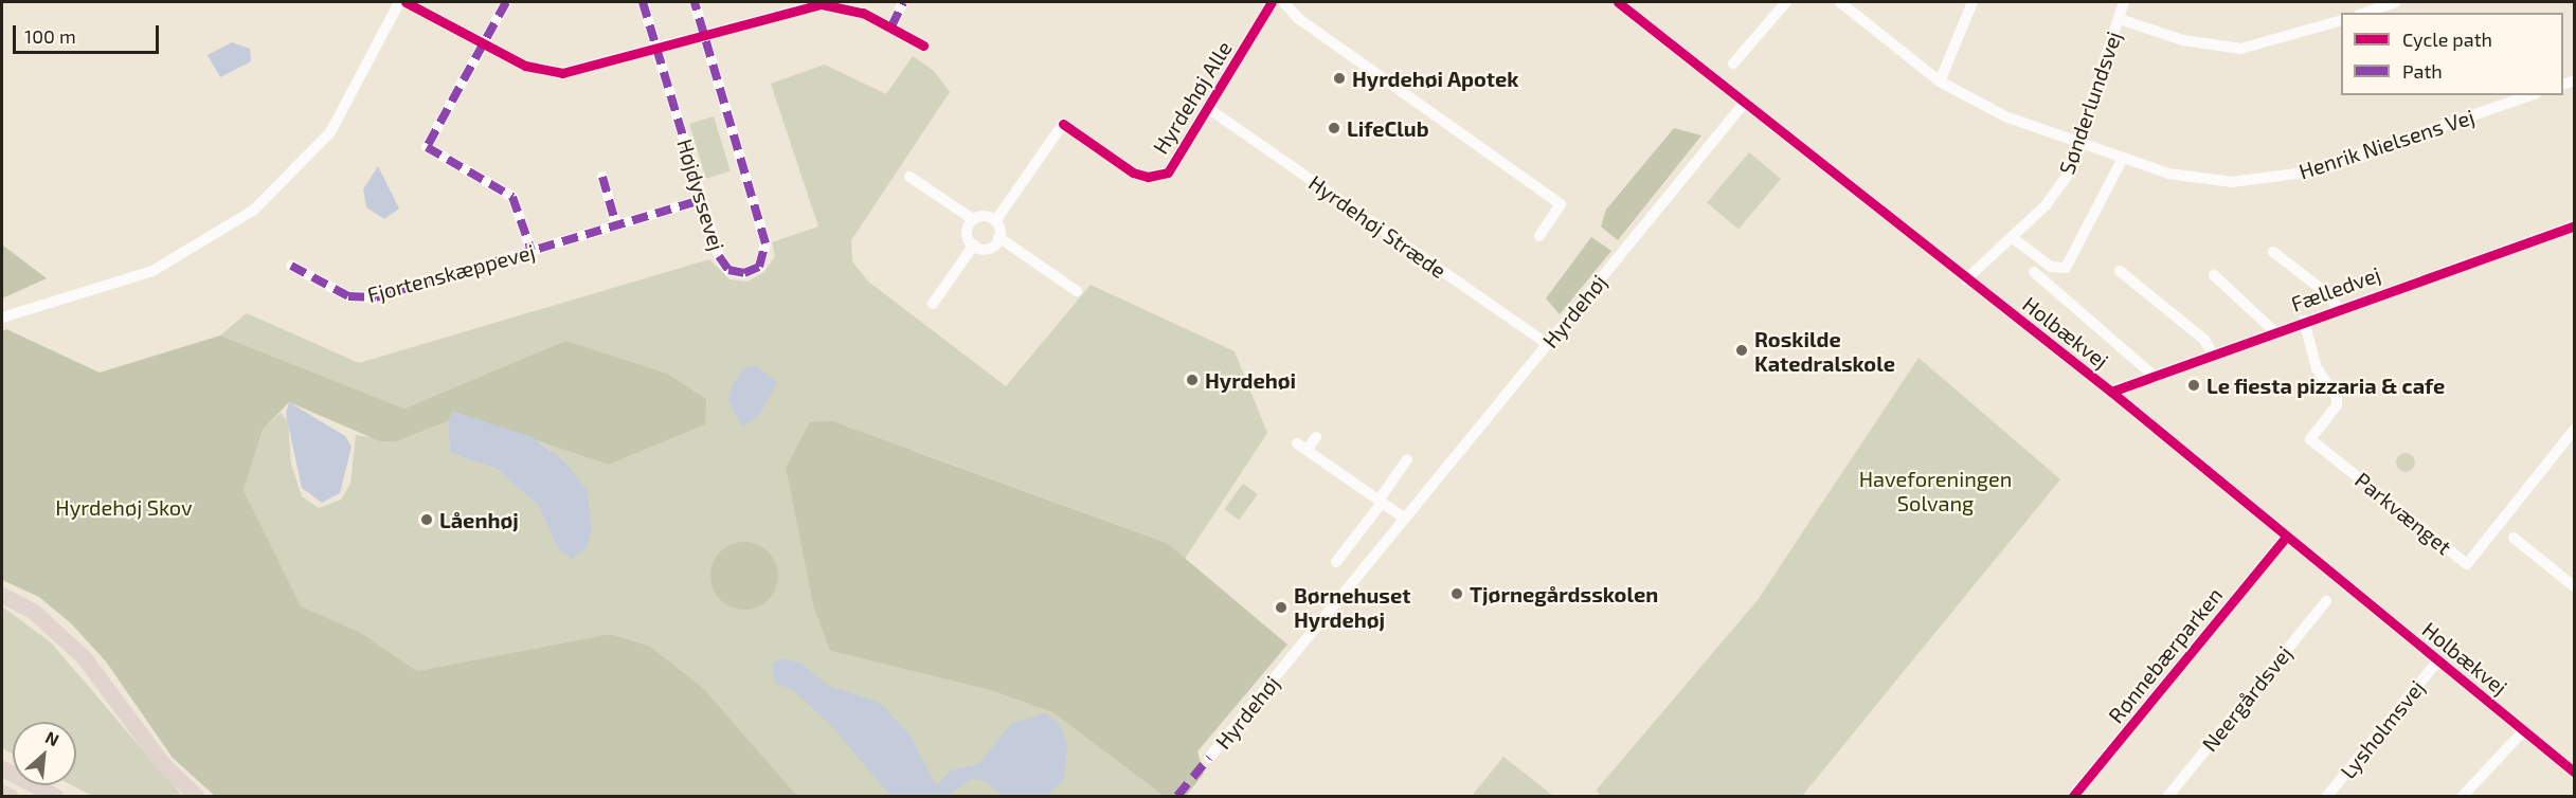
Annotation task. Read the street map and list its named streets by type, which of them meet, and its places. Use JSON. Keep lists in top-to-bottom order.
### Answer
{
  "streets": {
    "street": [
      "Hyrdehøj Alle",
      "Sønderlundsvej",
      "Henrik Nielsens Vej",
      "Højdyssevej",
      "Hyrdehøj Stræde",
      "Fjortenskæppevej",
      "Fælledvej",
      "Hyrdehøj",
      "Holbækvej",
      "Parkvænget",
      "Rønnebærparken",
      "Neergårdsvej",
      "Lysholmsvej"
    ]
  },
  "crossings": [
    ["Hyrdehøj Alle", "Hyrdehøj Stræde"],
    ["Sønderlundsvej", "Henrik Nielsens Vej"],
    ["Sønderlundsvej", "Holbækvej"],
    ["Højdyssevej", "Fjortenskæppevej"],
    ["Hyrdehøj Stræde", "Hyrdehøj"],
    ["Fælledvej", "Holbækvej"],
    ["Fælledvej", "Parkvænget"],
    ["Hyrdehøj", "Holbækvej"],
    ["Holbækvej", "Rønnebærparken"],
    ["Holbækvej", "Lysholmsvej"]
  ],
  "parks": ["Haveforeningen Solvang", "Hyrdehøj Skov"],
  "places": [
    "Hyrdehøi Apotek",
    "LifeClub",
    "Roskilde Katedralskole",
    "Hyrdehøi",
    "Le fiesta pizzaria & cafe",
    "Låenhøj",
    "Tjørnegårdsskolen",
    "Børnehuset Hyrdehøj"
  ],
  "legend": ["Cycle path", "Path"],
  "scale_bar": "100 m",
  "north": "top right"
}
